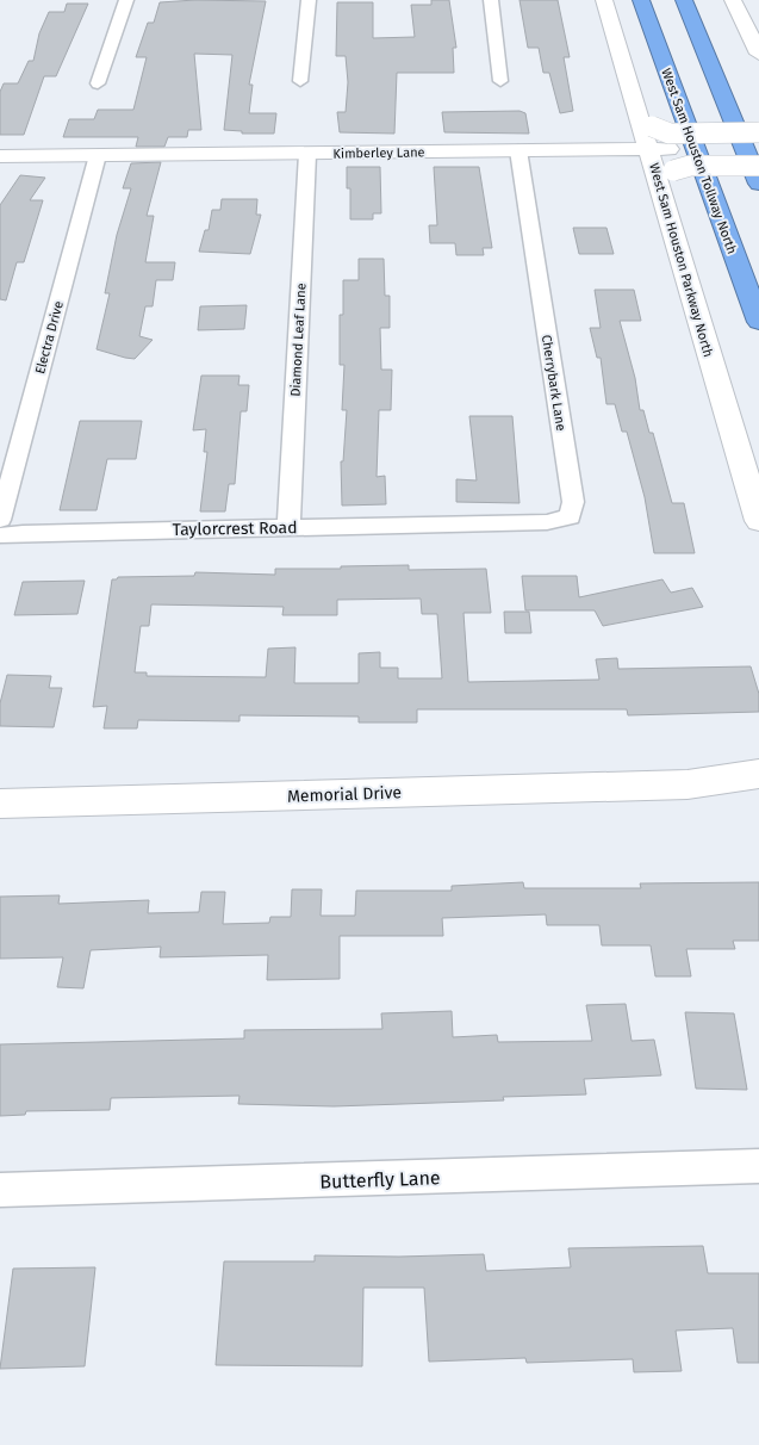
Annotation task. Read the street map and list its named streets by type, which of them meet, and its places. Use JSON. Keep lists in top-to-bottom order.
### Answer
{
  "streets": {
    "highway": ["West Sam Houston Tollway North"],
    "main road": ["Kimberley Lane", "West Sam Houston Parkway North", "Memorial Drive"],
    "street": [
      "Electra Drive",
      "Diamond Leaf Lane",
      "Cherrybark Lane",
      "Taylorcrest Road",
      "Butterfly Lane"
    ]
  },
  "crossings": [
    ["Kimberley Lane", "West Sam Houston Parkway North"],
    ["Kimberley Lane", "Electra Drive"],
    ["Kimberley Lane", "Diamond Leaf Lane"],
    ["Kimberley Lane", "Cherrybark Lane"],
    ["Diamond Leaf Lane", "Taylorcrest Road"],
    ["Cherrybark Lane", "Taylorcrest Road"]
  ]
}
